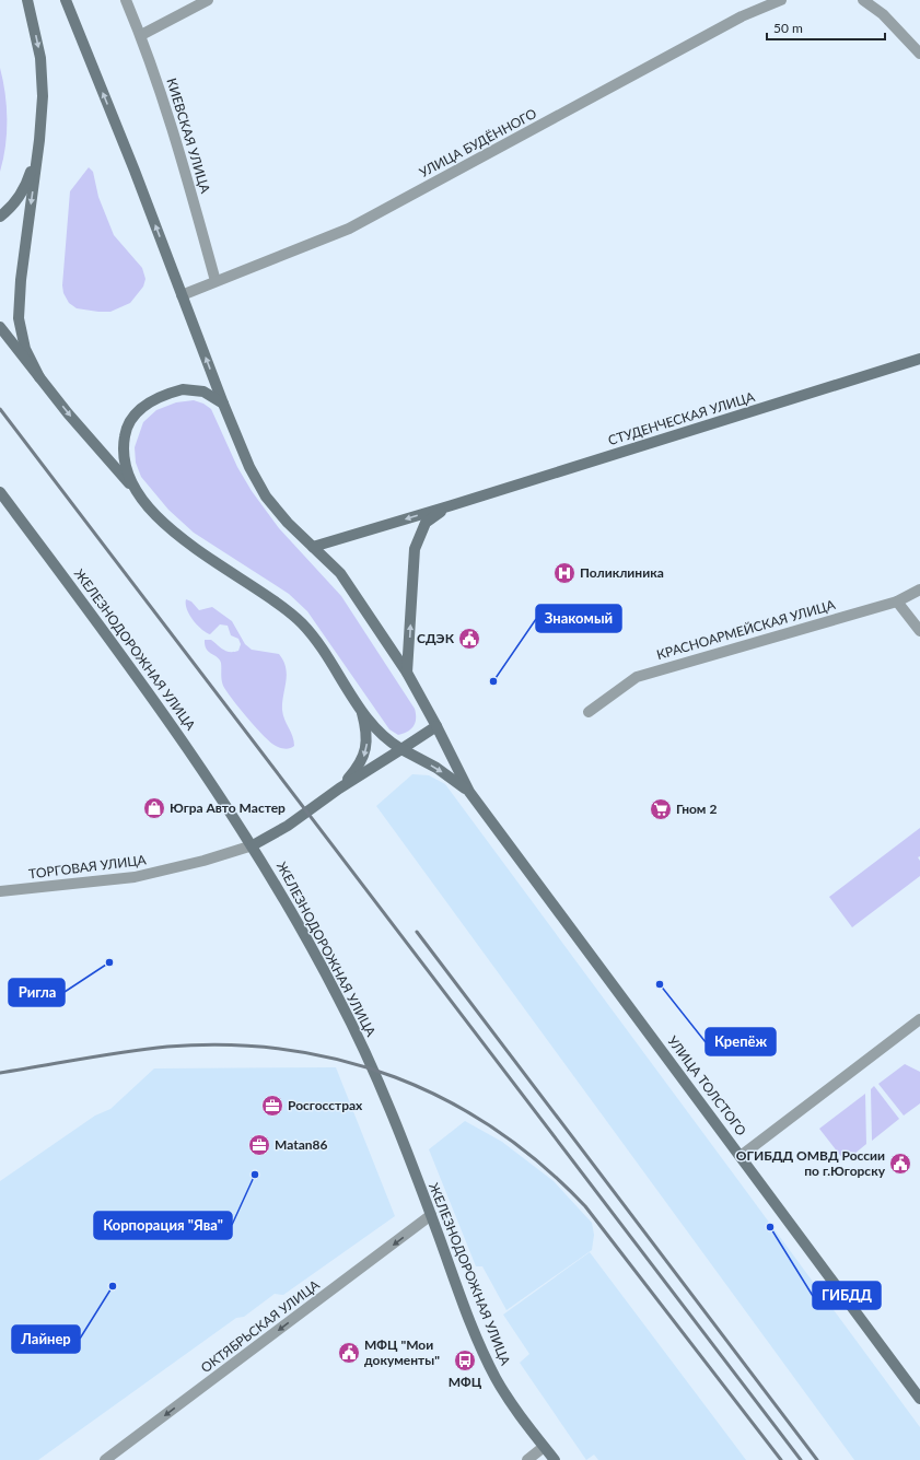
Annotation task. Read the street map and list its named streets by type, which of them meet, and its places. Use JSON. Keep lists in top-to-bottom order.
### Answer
{
  "streets": {
    "street": [
      "КИЕВСКАЯ УЛИЦА",
      "УЛИЦА БУДЁННОГО",
      "СТУДЕНЧЕСКАЯ УЛИЦА",
      "КРАСНОАРМЕЙСКАЯ УЛИЦА",
      "ЖЕЛЕЗНОДОРОЖНАЯ УЛИЦА",
      "ТОРГОВАЯ УЛИЦА",
      "УЛИЦА ТОЛСТОГО",
      "ОКТЯБРЬСКАЯ УЛИЦА"
    ]
  },
  "crossings": [
    ["КИЕВСКАЯ УЛИЦА", "УЛИЦА БУДЁННОГО"],
    ["ЖЕЛЕЗНОДОРОЖНАЯ УЛИЦА", "ТОРГОВАЯ УЛИЦА"],
    ["ЖЕЛЕЗНОДОРОЖНАЯ УЛИЦА", "ОКТЯБРЬСКАЯ УЛИЦА"]
  ],
  "one_way": ["ОКТЯБРЬСКАЯ УЛИЦА"],
  "places": {
    "hospital": ["Поликлиника"],
    "public building": ["СДЭК", "ОГИБДД ОМВД России по г.Югорску", "МФЦ \"Мои документы\""],
    "other": [
      "Знакомый",
      "Ригла",
      "Крепёж",
      "Корпорация \"Ява\"",
      "ГИБДД",
      "Лайнер"
    ],
    "shop": ["Югра Авто Мастер"],
    "supermarket": ["Гном 2"],
    "office": ["Росгосстрах", "Matan86"],
    "bus stop": ["МФЦ"]
  },
  "scale_bar": "50 m"
}
